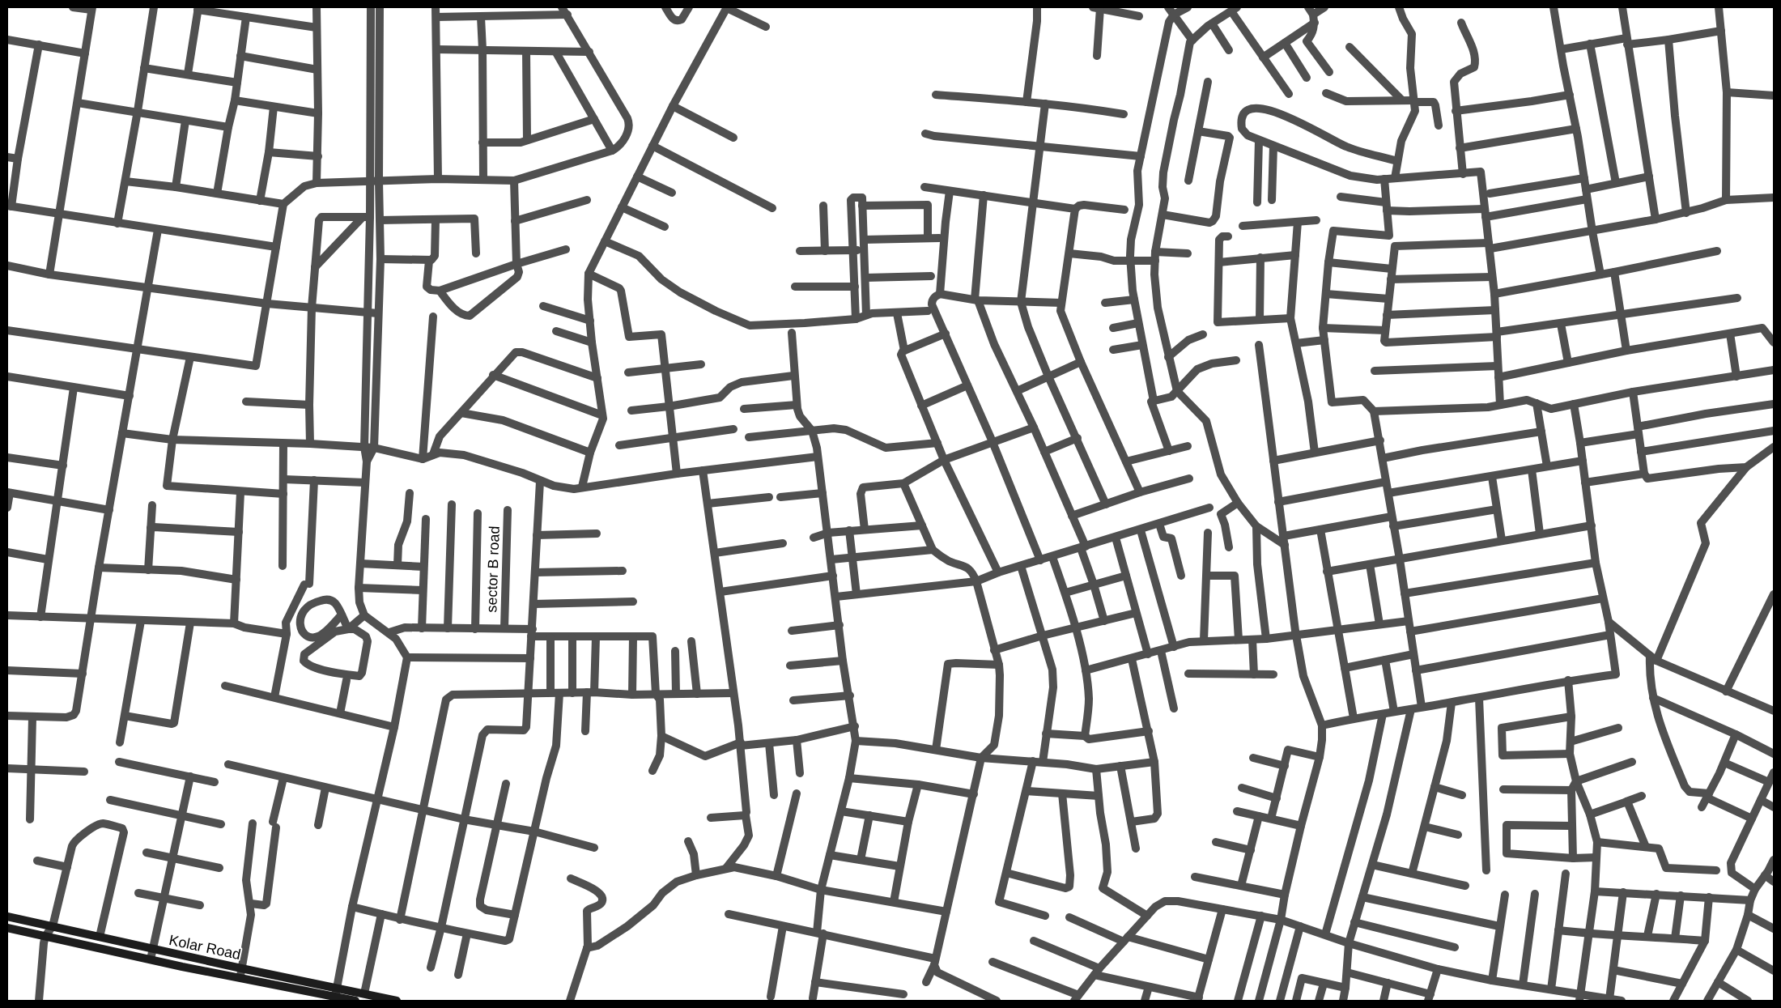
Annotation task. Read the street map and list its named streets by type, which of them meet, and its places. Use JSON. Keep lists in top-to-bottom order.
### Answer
{
  "streets": {
    "main road": ["Kolar Road"],
    "street": ["sector B road"]
  }
}
